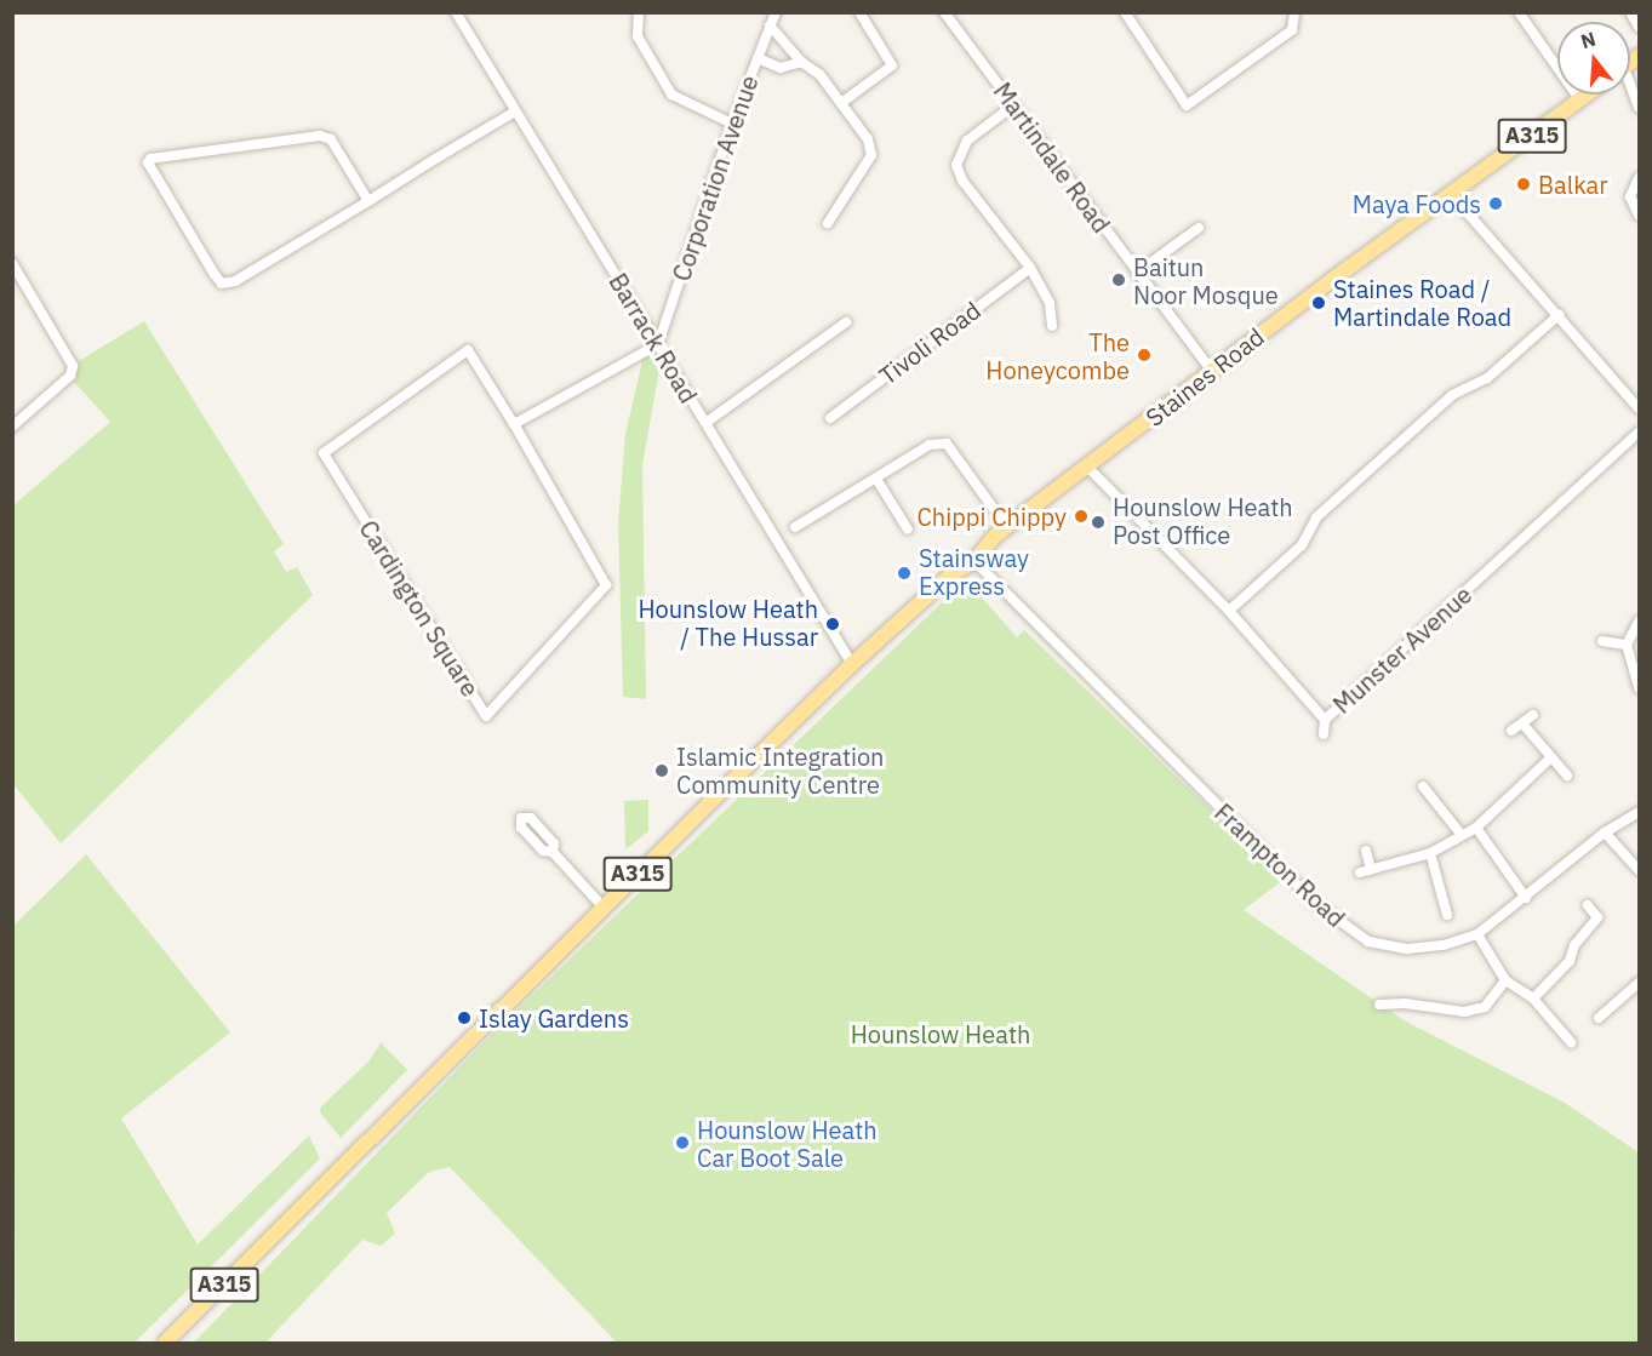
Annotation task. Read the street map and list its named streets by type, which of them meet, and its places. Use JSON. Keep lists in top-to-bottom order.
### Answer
{
  "streets": {
    "main road": ["A315", "Staines Road"],
    "street": [
      "Martindale Road",
      "Corporation Avenue",
      "Barrack Road",
      "Tivoli Road",
      "Cardington Square",
      "Munster Avenue",
      "Frampton Road"
    ]
  },
  "crossings": [
    ["A315", "Barrack Road"],
    ["A315", "Staines Road"],
    ["Martindale Road", "Staines Road"],
    ["Corporation Avenue", "Barrack Road"],
    ["Barrack Road", "Staines Road"],
    ["Staines Road", "Munster Avenue"],
    ["Staines Road", "Frampton Road"]
  ],
  "parks": ["Hounslow Heath"],
  "places": [
    "Balkar",
    "Maya Foods",
    "Baitun Noor Mosque",
    "Staines Road / Martindale Road",
    "The Honeycombe",
    "Chippi Chippy",
    "Hounslow Heath Post Office",
    "Stainsway Express",
    "Hounslow Heath / The Hussar",
    "Islamic Integration Community Centre",
    "Islay Gardens",
    "Hounslow Heath Car Boot Sale"
  ],
  "north": "top"
}
